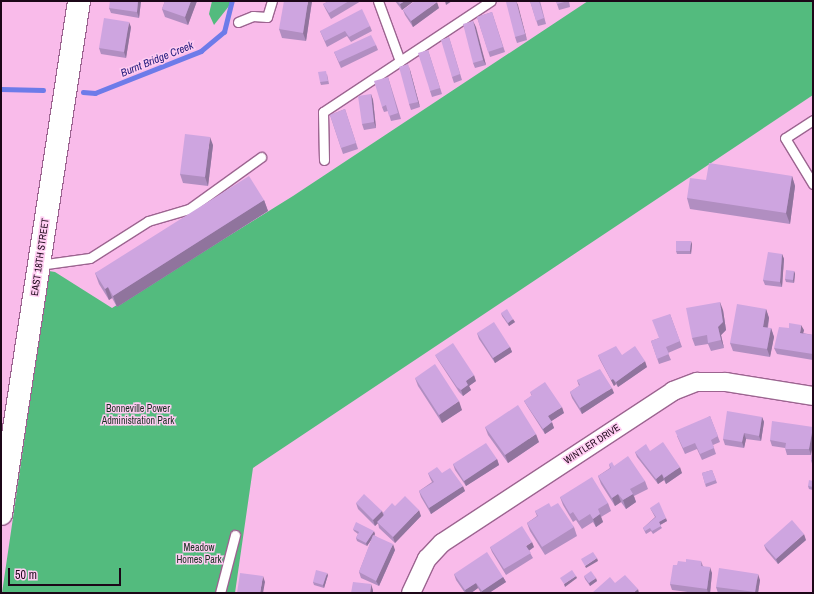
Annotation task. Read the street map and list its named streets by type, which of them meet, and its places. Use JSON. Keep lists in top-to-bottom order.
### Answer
{
  "streets": {
    "street": ["EAST 18TH STREET", "WINTLER DRIVE"]
  },
  "water": ["Burnt Bridge Creek"],
  "parks": ["Bonneville Power Administration Park", "Meadow Homes Park"],
  "scale_bar": "50 m"
}
